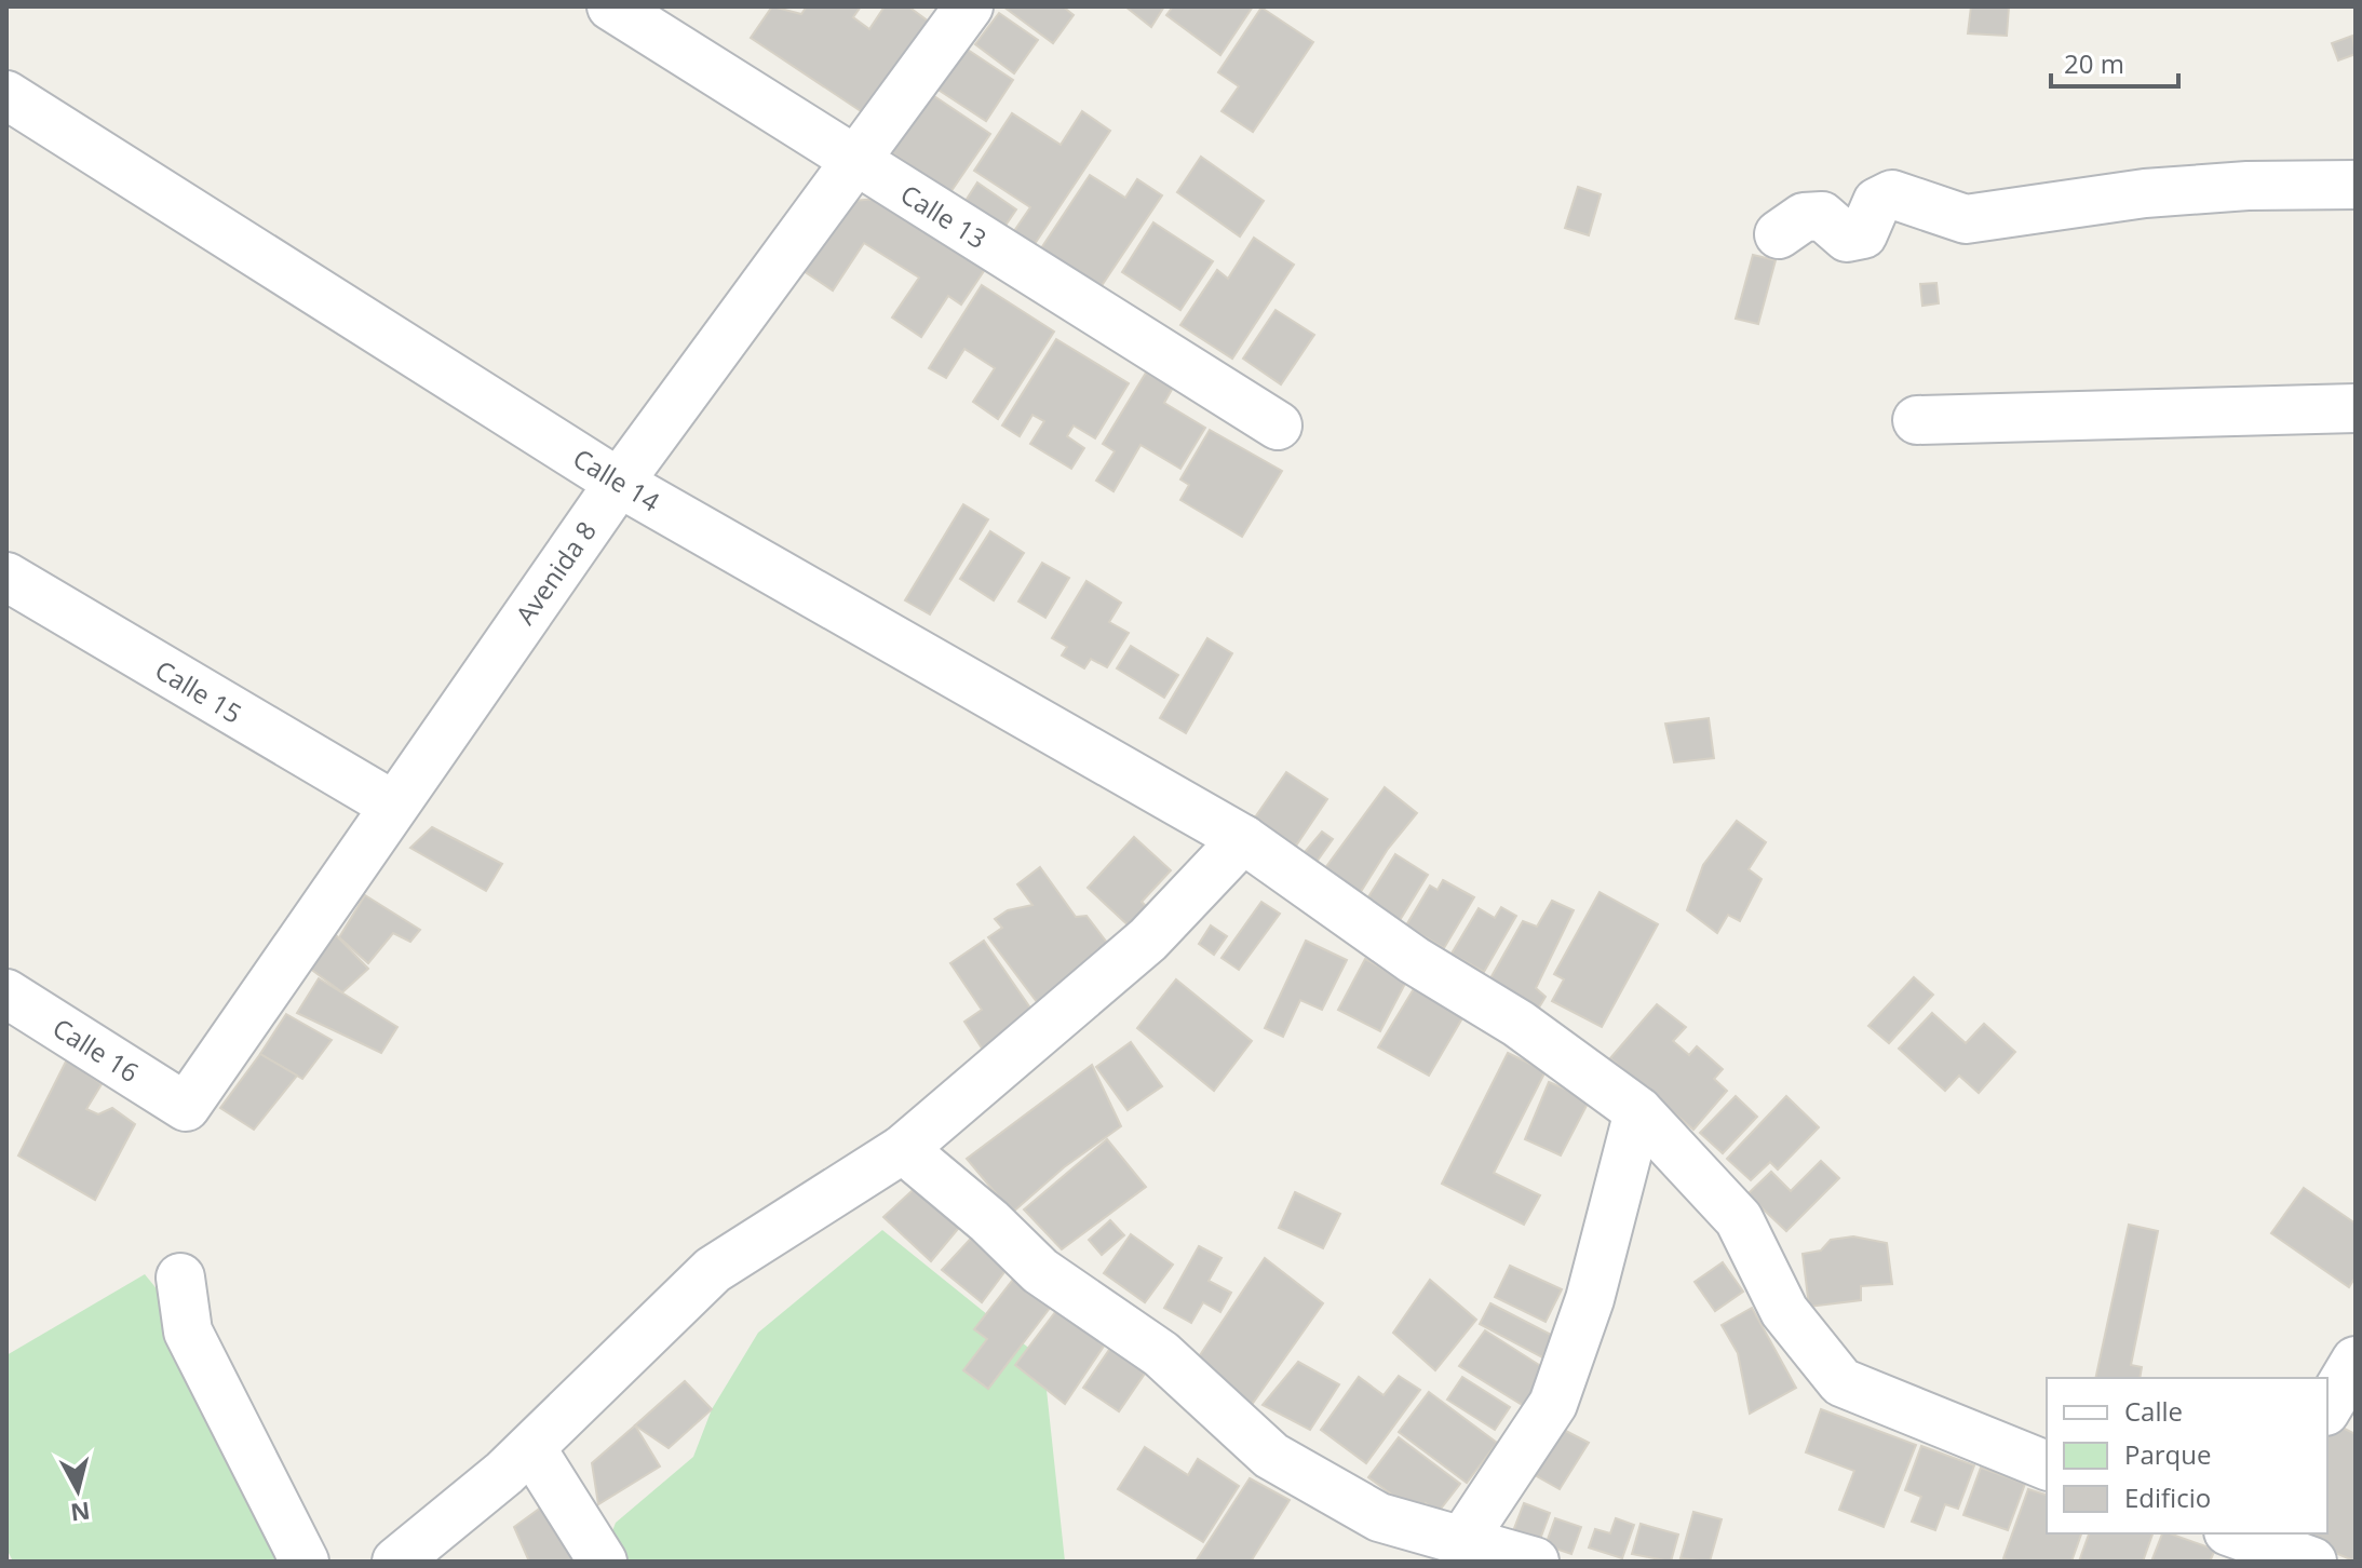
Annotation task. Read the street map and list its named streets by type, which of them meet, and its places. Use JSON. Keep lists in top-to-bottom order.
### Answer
{
  "streets": {
    "street": [
      "Calle 13",
      "Calle 14",
      "Avenida 8",
      "Calle 15",
      "Calle 16"
    ]
  },
  "crossings": [
    ["Calle 13", "Avenida 8"],
    ["Calle 14", "Avenida 8"],
    ["Avenida 8", "Calle 15"],
    ["Avenida 8", "Calle 16"]
  ],
  "legend": ["Calle", "Parque", "Edificio"],
  "scale_bar": "20 m",
  "north": "bottom"
}
